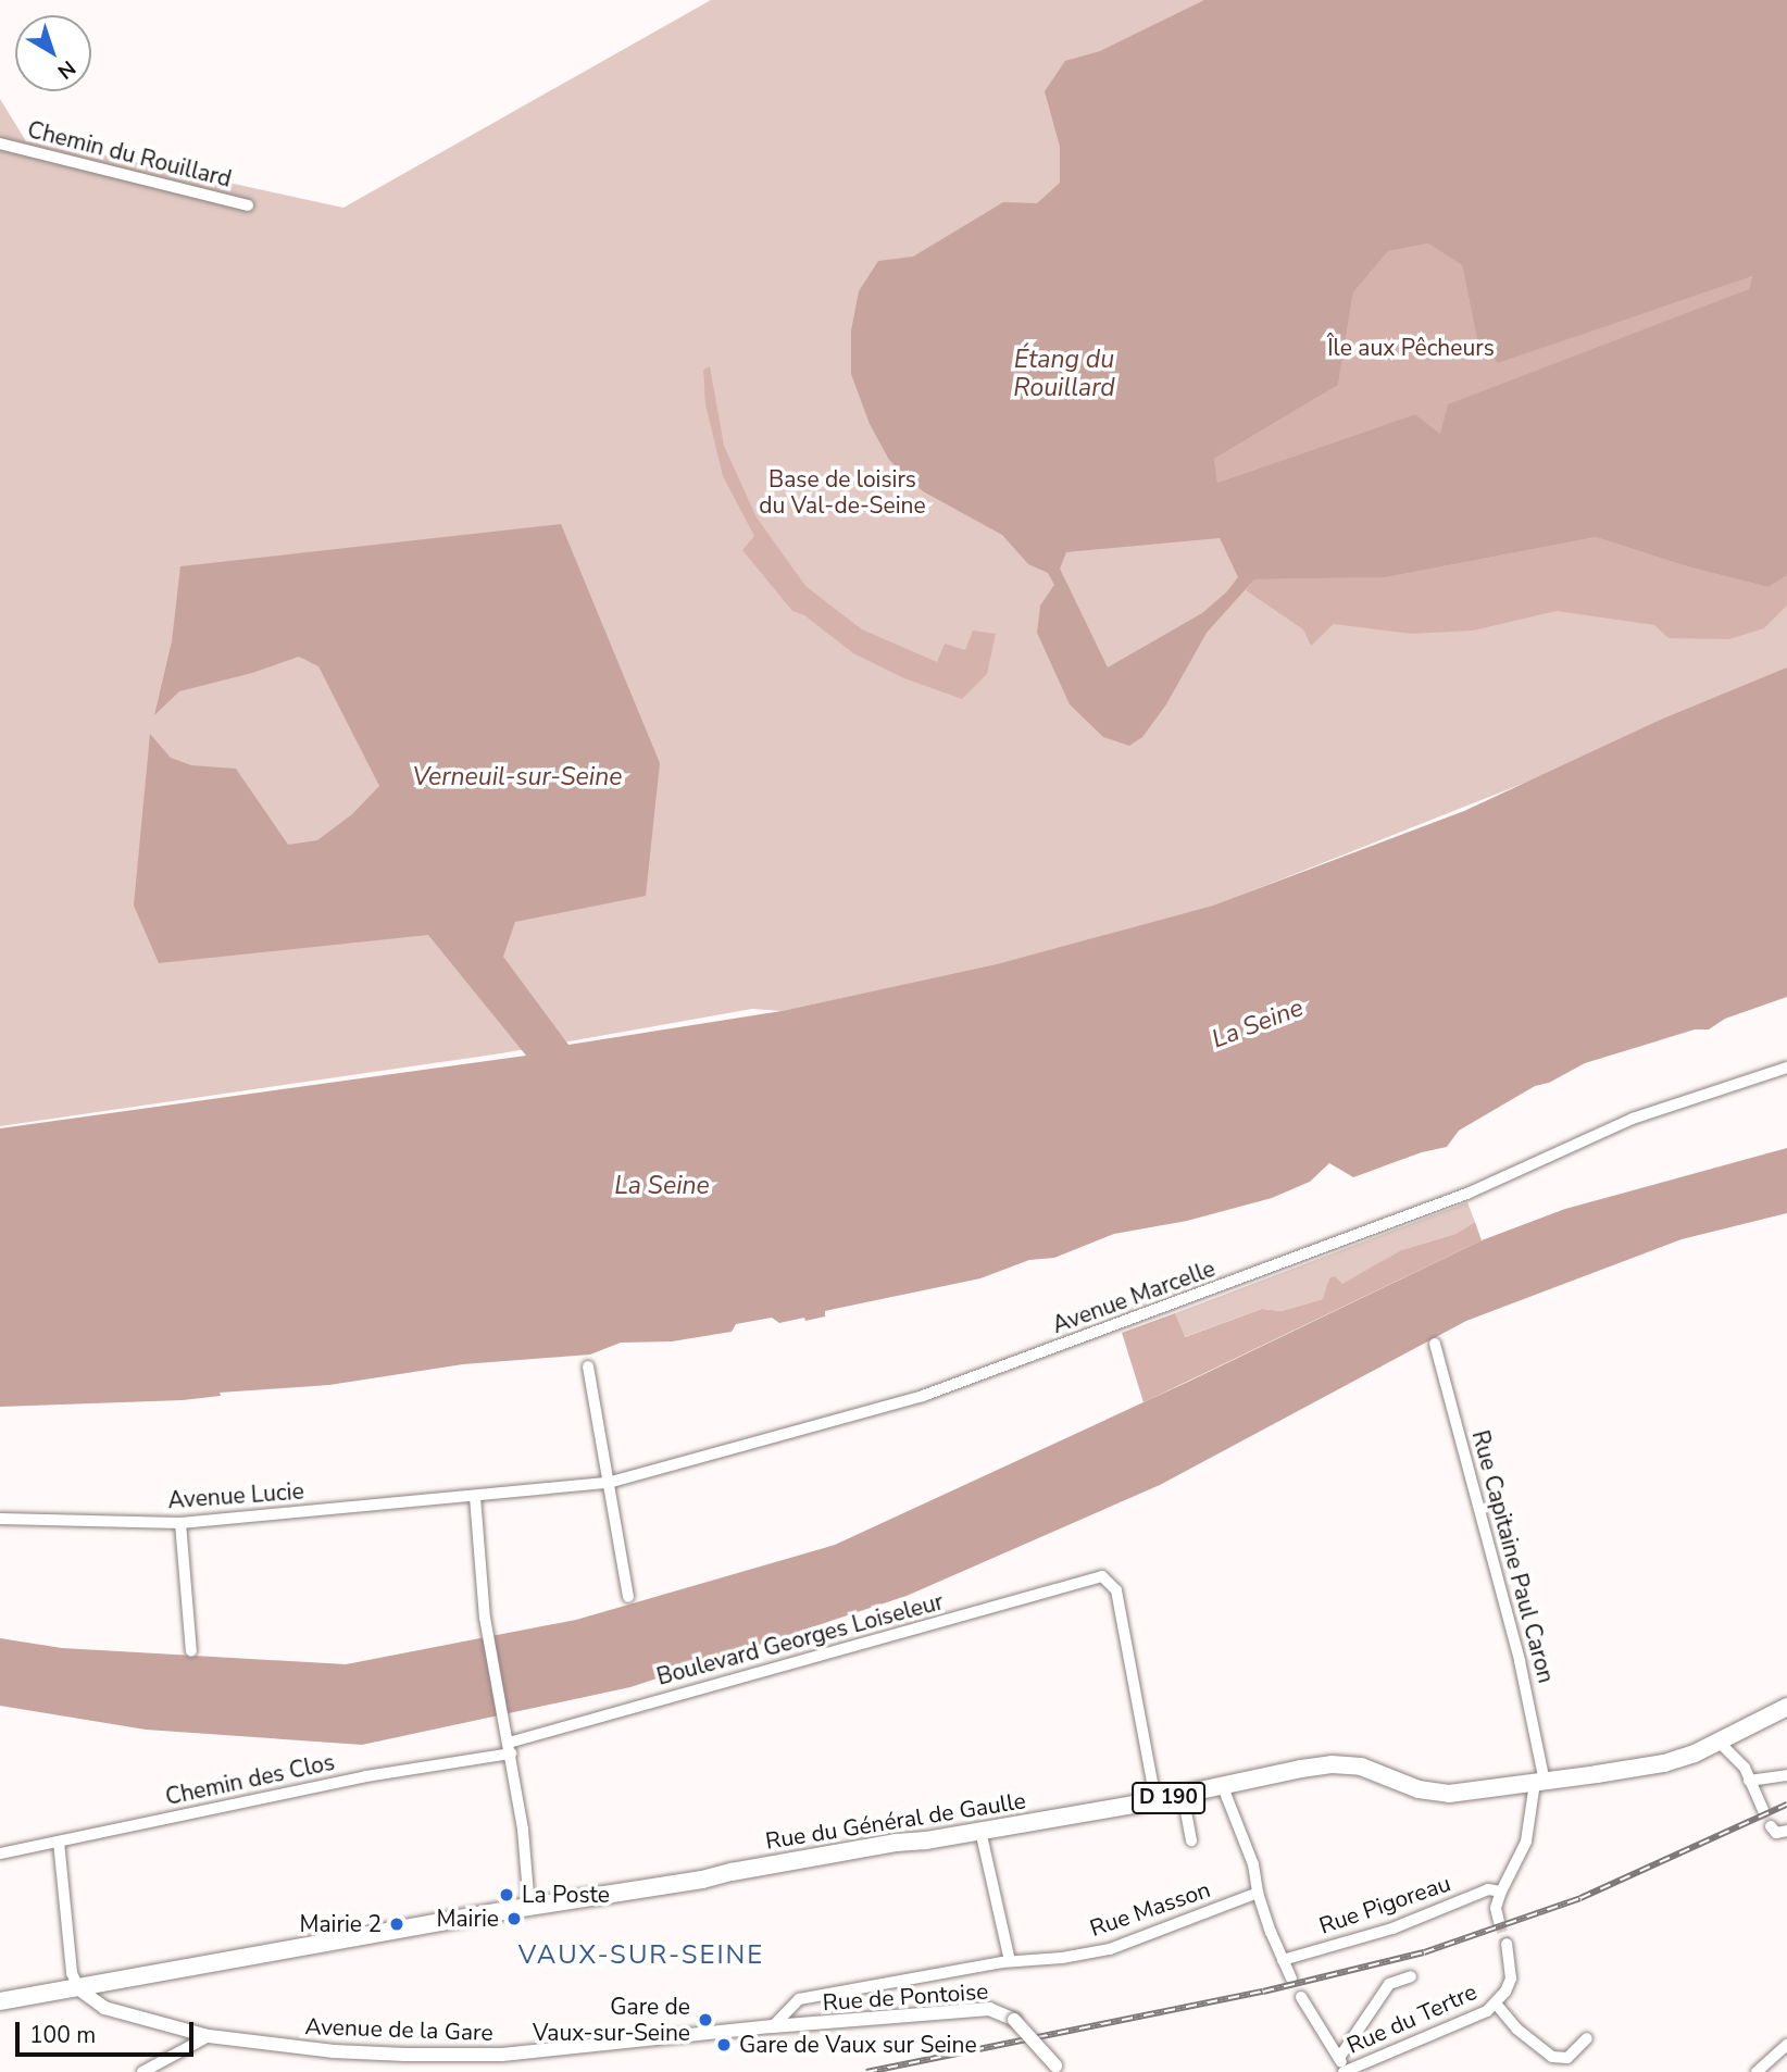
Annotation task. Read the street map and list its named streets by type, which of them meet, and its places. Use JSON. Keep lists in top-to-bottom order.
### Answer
{
  "streets": {
    "main road": ["D 190", "Rue du Général de Gaulle"],
    "street": [
      "Chemin du Rouillard",
      "Avenue Marcelle",
      "Avenue Lucie",
      "Rue Capitaine Paul Caron",
      "Boulevard Georges Loiseleur",
      "Chemin des Clos",
      "Rue Pigoreau",
      "Rue Masson",
      "Rue de Pontoise",
      "Rue du Tertre",
      "Avenue de la Gare"
    ]
  },
  "crossings": [
    ["Avenue Marcelle", "Avenue Lucie"],
    ["Rue Capitaine Paul Caron", "Rue du Général de Gaulle"],
    ["Boulevard Georges Loiseleur", "Chemin des Clos"],
    ["Boulevard Georges Loiseleur", "Rue du Général de Gaulle"],
    ["Rue du Général de Gaulle", "Avenue de la Gare"],
    ["Rue Masson", "Rue de Pontoise"],
    ["Rue Masson", "Avenue de la Gare"],
    ["Rue de Pontoise", "Avenue de la Gare"]
  ],
  "districts": ["VAUX-SUR-SEINE"],
  "water": ["Étang du Rouillard", "Verneuil-sur-Seine", "La Seine"],
  "parks": ["Île aux Pêcheurs", "Base de loisirs du Val-de-Seine"],
  "places": [
    "La Poste",
    "Mairie",
    "Mairie 2",
    "Gare de Vaux-sur-Seine",
    "Gare de Vaux sur Seine"
  ],
  "scale_bar": "100 m",
  "north": "bottom right"
}
